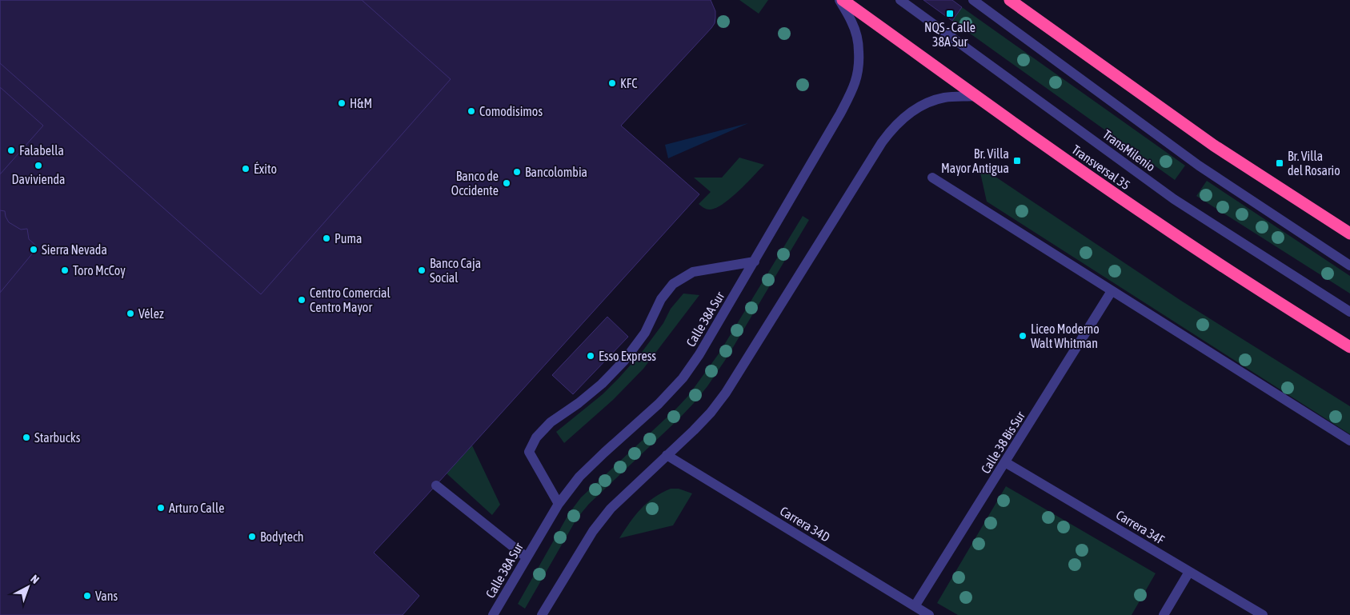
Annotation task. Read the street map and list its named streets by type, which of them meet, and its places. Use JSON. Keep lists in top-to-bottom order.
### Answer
{
  "streets": {
    "highway": ["Transversal 35"],
    "street": [
      "TransMilenio",
      "Calle 38A Sur",
      "Calle 38 Bis Sur",
      "Carrera 34D",
      "Carrera 34F"
    ]
  },
  "crossings": [
    ["Calle 38 Bis Sur", "Carrera 34D"],
    ["Calle 38 Bis Sur", "Carrera 34F"]
  ],
  "places": {
    "transit": ["NQS - Calle 38A Sur", "Br. Villa Mayor Antigua", "Br. Villa del Rosario"],
    "other": [
      "KFC",
      "H&M",
      "Comodisimos",
      "Falabella",
      "Davivienda",
      "Éxito",
      "Bancolombia",
      "Banco de Occidente",
      "Puma",
      "Sierra Nevada",
      "Toro McCoy",
      "Banco Caja Social",
      "Centro Comercial Centro Mayor",
      "Vélez",
      "Liceo Moderno Walt Whitman",
      "Esso Express",
      "Starbucks",
      "Arturo Calle",
      "Bodytech",
      "Vans"
    ]
  },
  "north": "top right"
}
